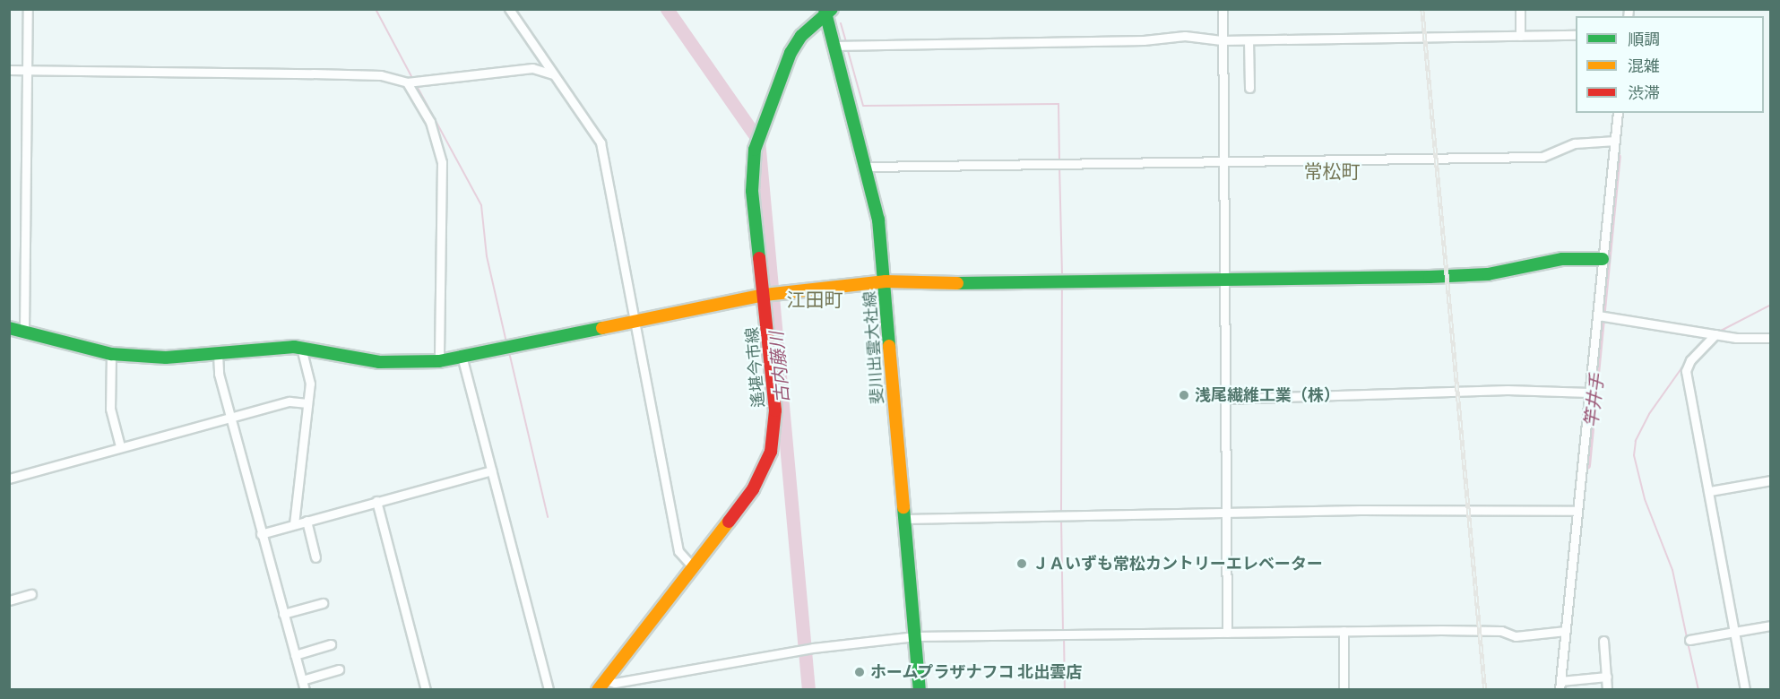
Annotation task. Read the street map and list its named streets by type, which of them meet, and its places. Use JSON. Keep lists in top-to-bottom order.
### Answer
{
  "streets": {
    "street": ["斐川出雲大社線", "遙堪今市線"]
  },
  "crossings": [
    ["斐川出雲大社線", "遙堪今市線"]
  ],
  "districts": ["常松町", "江田町"],
  "water": ["古内藤川", "竿井手"],
  "places": ["浅尾繊維工業（株）", "ＪＡいずも常松カントリーエレベーター", "ホームプラザナフコ 北出雲店"],
  "legend": ["順調", "混雑", "渋滞"]
}
